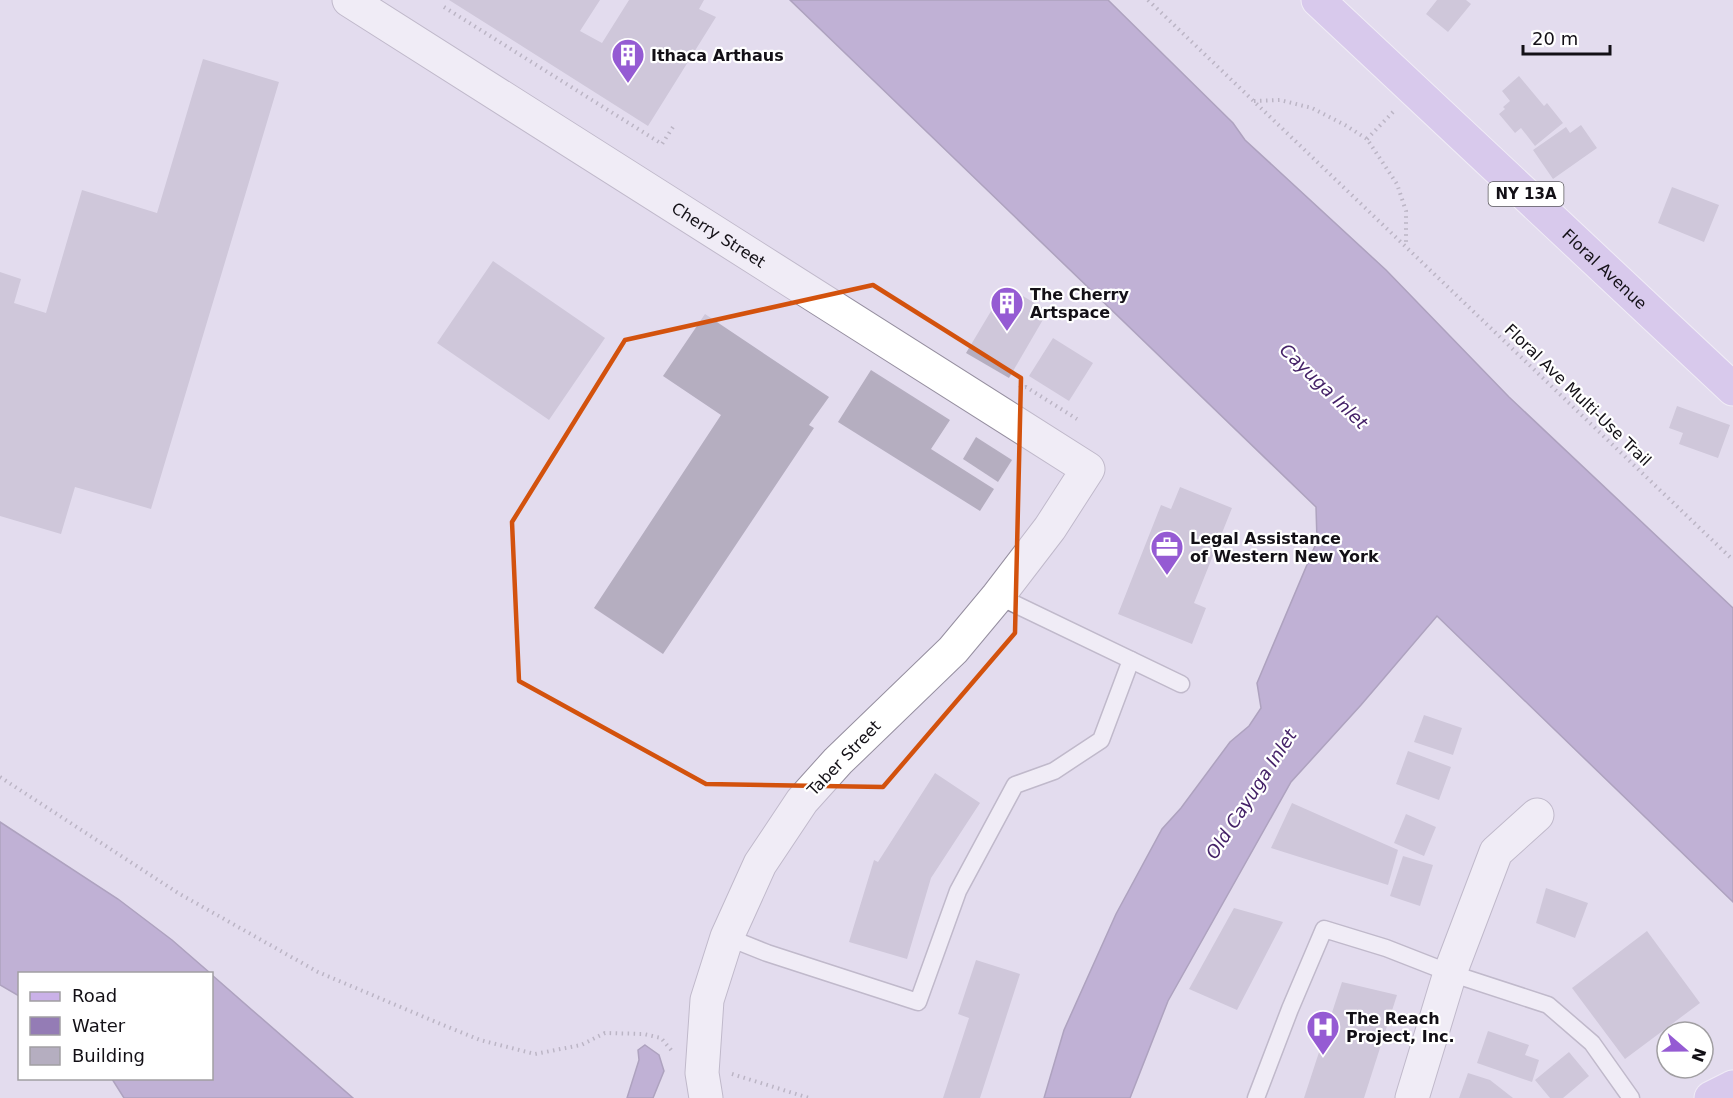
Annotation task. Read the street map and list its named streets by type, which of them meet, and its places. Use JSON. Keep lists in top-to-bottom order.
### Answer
{
  "streets": {
    "main road": ["NY 13A", "Floral Avenue"],
    "street": ["Cherry Street", "Taber Street"],
    "path": ["Floral Ave Multi-Use Trail"]
  },
  "crossings": [
    ["Cherry Street", "Taber Street"]
  ],
  "water": ["Cayuga Inlet", "Old Cayuga Inlet"],
  "places": {
    "building": ["Ithaca Arthaus", "The Cherry Artspace"],
    "office": ["Legal Assistance of Western New York"],
    "hospital": ["The Reach Project, Inc."]
  },
  "legend": ["Road", "Water", "Building"],
  "scale_bar": "20 m",
  "north": "right"
}
